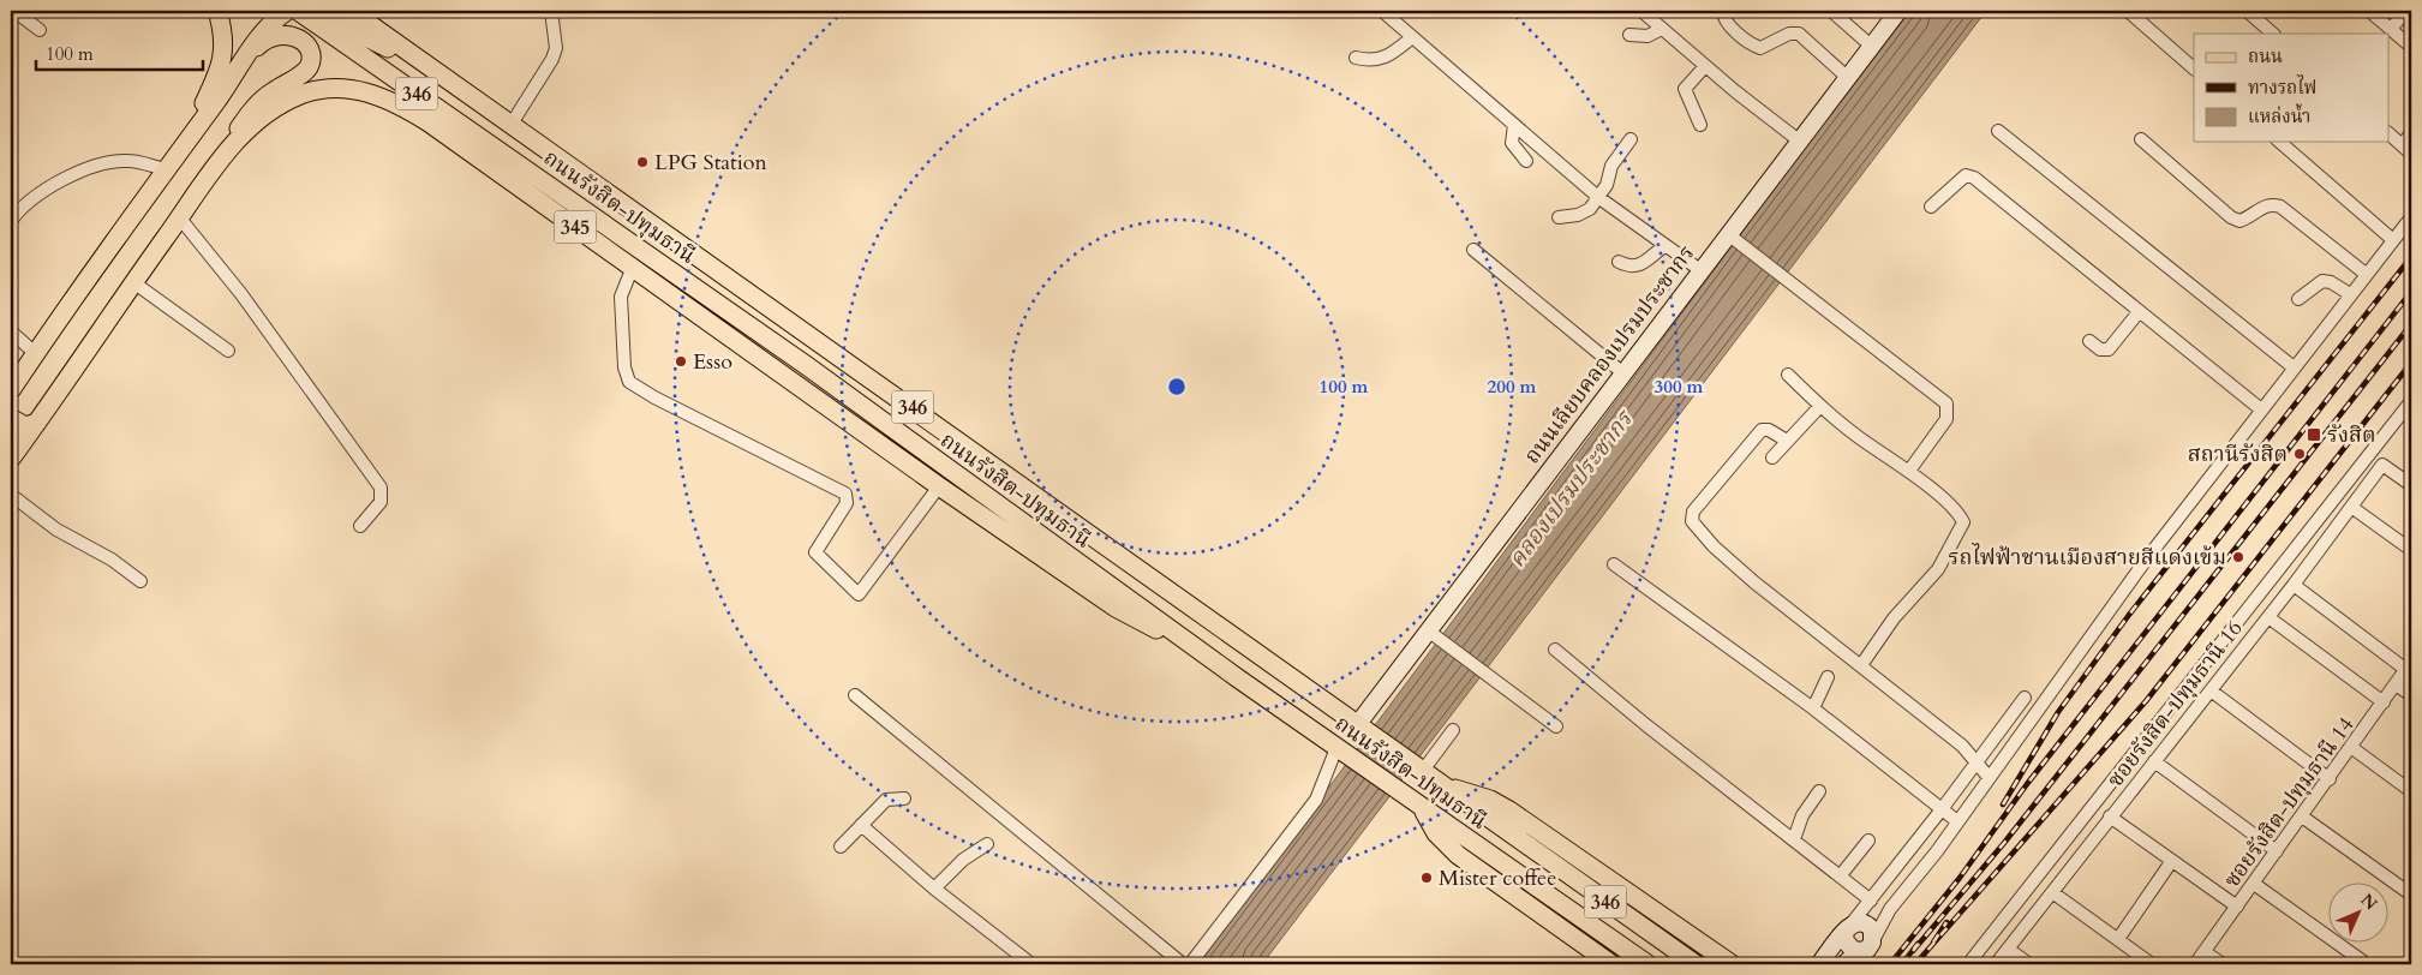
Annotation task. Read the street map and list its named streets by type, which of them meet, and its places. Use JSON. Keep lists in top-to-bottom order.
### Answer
{
  "streets": {
    "main road": ["346", "ถนนรังสิต-ปทุมธานี", "345"],
    "street": ["ถนนเลียบคลองเปรมประชากร", "ซอยรังสิต-ปทุมธานี 16", "ซอยรังสิต-ปทุมธานี 14"]
  },
  "crossings": [
    ["ถนนรังสิต-ปทุมธานี", "345"],
    ["ถนนรังสิต-ปทุมธานี", "ถนนเลียบคลองเปรมประชากร"]
  ],
  "water": ["คลองเปรมประชากร"],
  "places": {
    "other": [
      "LPG Station",
      "Esso",
      "สถานีรังสิต",
      "รถไฟฟ้าชานเมืองสายสีแดงเข้ม",
      "Mister coffee"
    ],
    "transit": ["รังสิต"]
  },
  "legend": ["ถนน", "ทางรถไฟ", "แหล่งน้ำ"],
  "scale_bar": "100 m",
  "north": "top right",
  "rings": ["100 m", "200 m", "300 m"]
}
